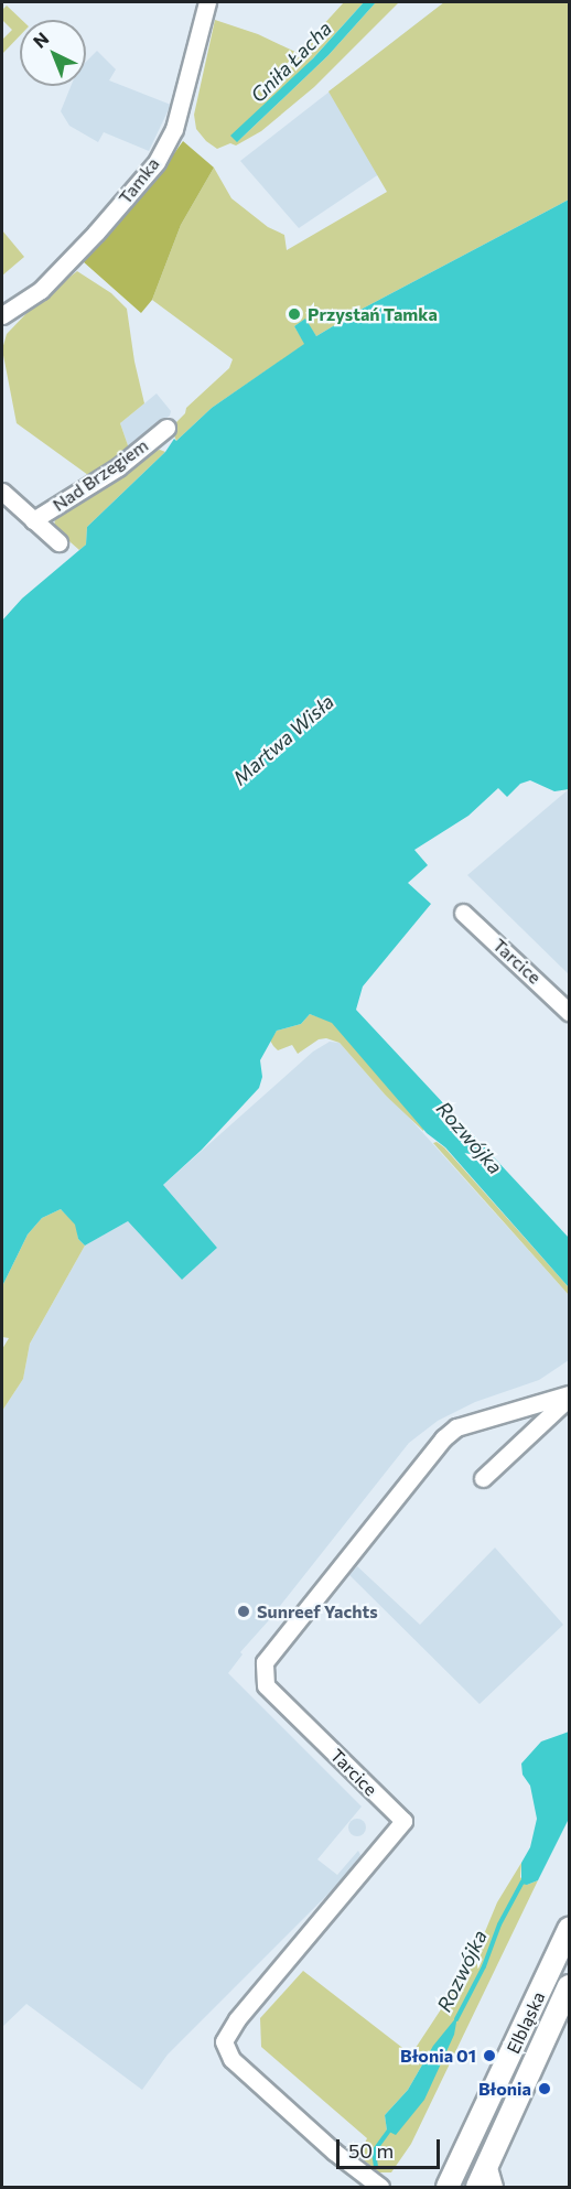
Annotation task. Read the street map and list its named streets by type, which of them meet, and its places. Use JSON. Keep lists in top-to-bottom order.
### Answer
{
  "streets": {
    "main road": ["Elbląska"],
    "street": ["Tamka", "Nad Brzegiem", "Tarcice"]
  },
  "water": ["Gniła Łacha", "Martwa Wisła", "Rozwójka"],
  "places": [
    "Przystań Tamka",
    "Sunreef Yachts",
    "Błonia 01",
    "Błonia"
  ],
  "scale_bar": "50 m",
  "north": "top left"
}
